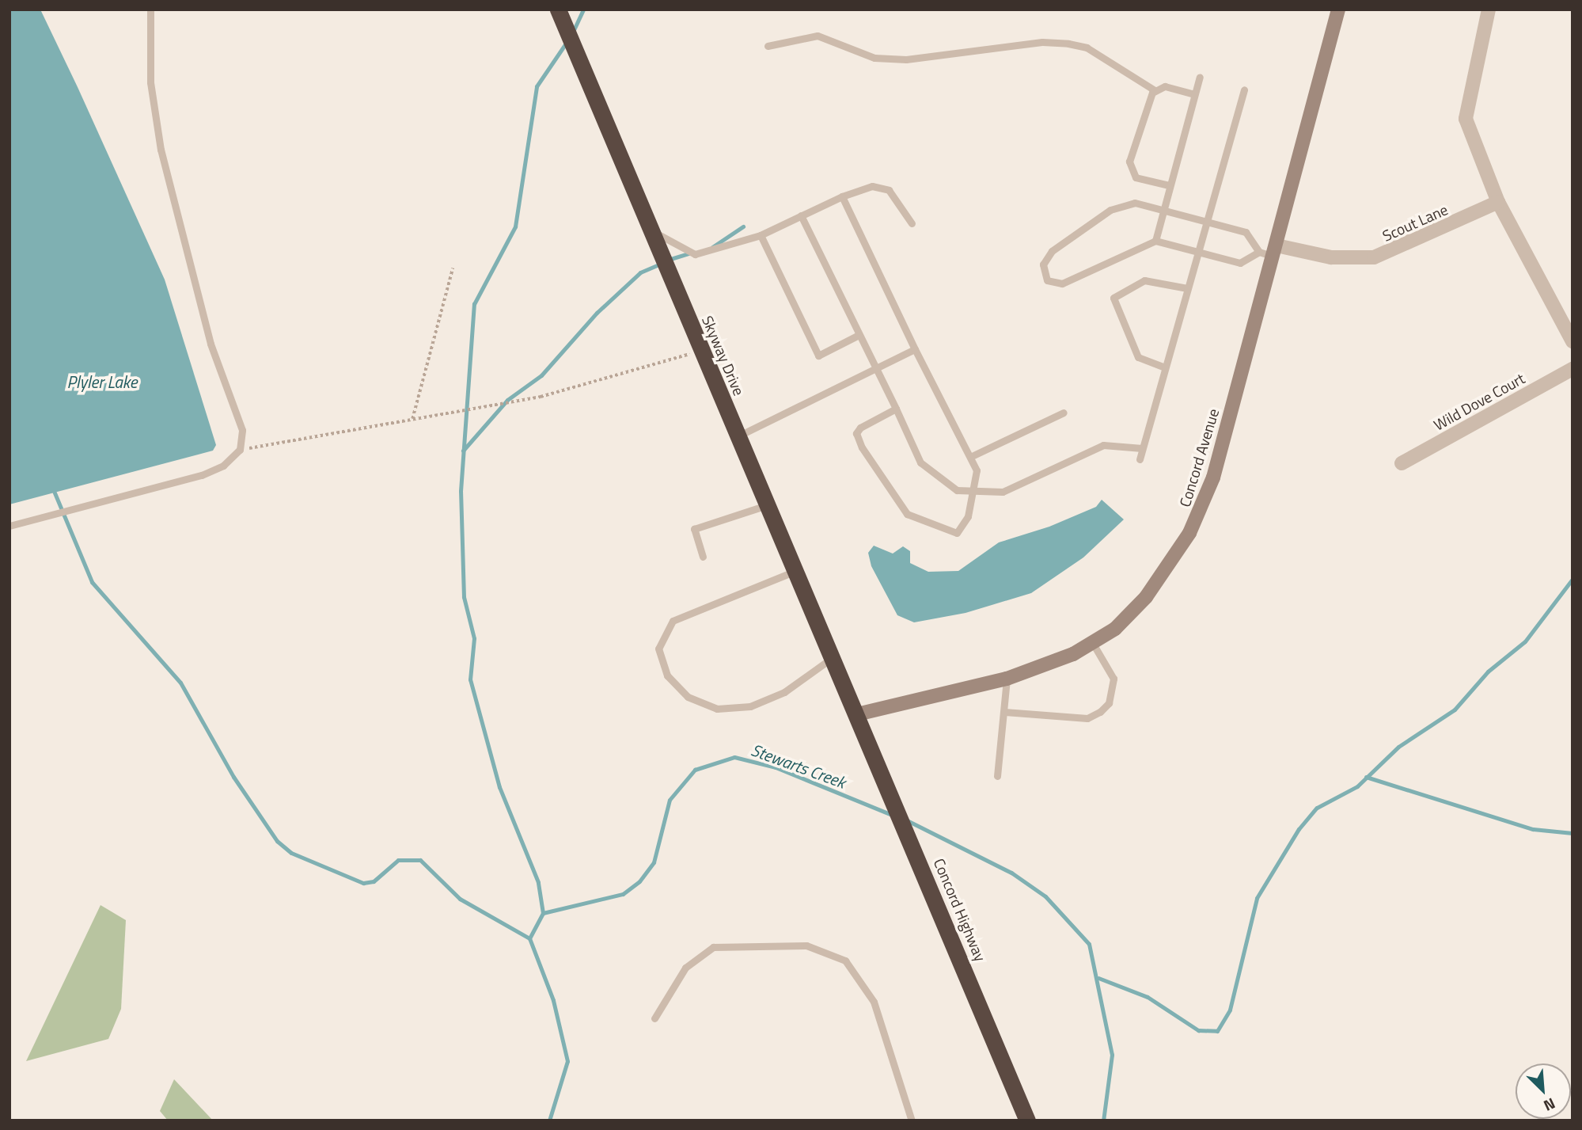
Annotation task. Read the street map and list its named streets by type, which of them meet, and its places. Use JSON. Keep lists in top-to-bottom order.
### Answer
{
  "streets": {
    "highway": ["Skyway Drive", "Concord Highway"],
    "street": ["Scout Lane", "Wild Dove Court", "Concord Avenue"]
  },
  "crossings": [
    ["Scout Lane", "Concord Avenue"],
    ["Skyway Drive", "Concord Avenue"],
    ["Skyway Drive", "Concord Highway"],
    ["Concord Avenue", "Concord Highway"]
  ],
  "water": ["Plyler Lake", "Stewarts Creek"],
  "north": "bottom right"
}
